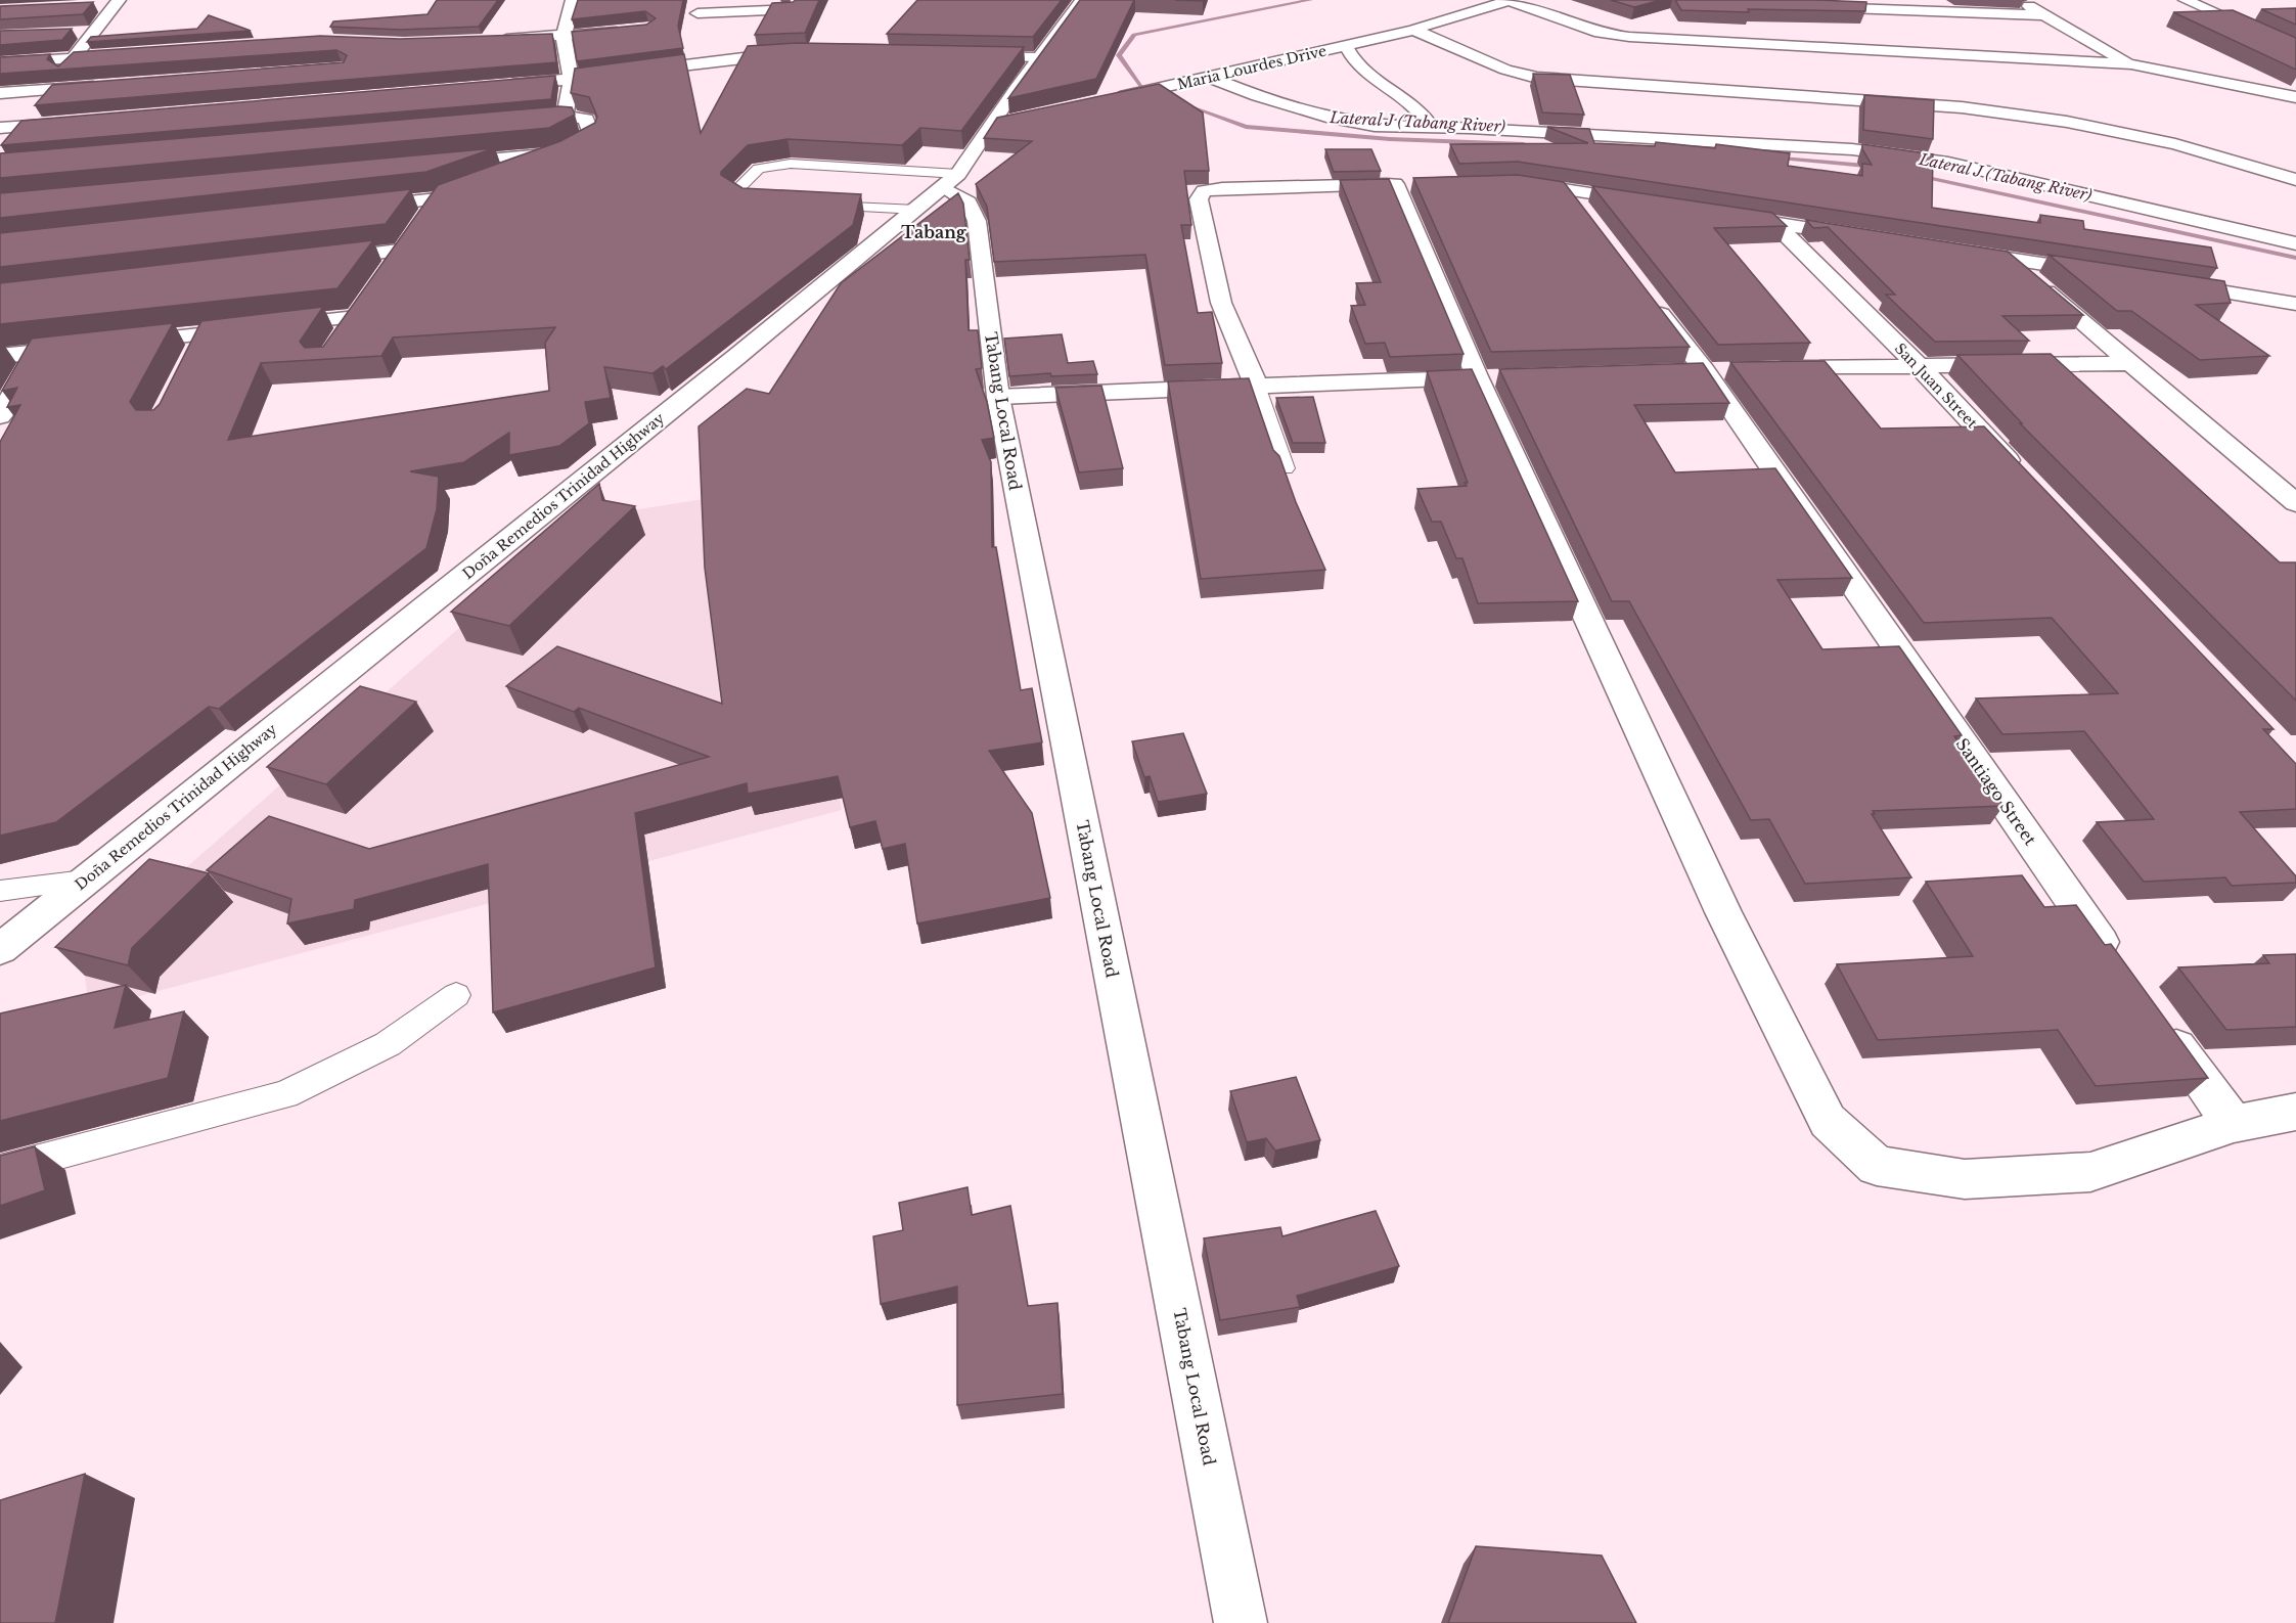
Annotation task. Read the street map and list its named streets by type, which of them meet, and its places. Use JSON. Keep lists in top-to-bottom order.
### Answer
{
  "streets": {
    "main road": [
      "Maria Lourdes Drive",
      "San Juan Street",
      "Tabang Local Road",
      "Doña Remedios Trinidad Highway",
      "Santiago Street"
    ]
  },
  "crossings": [
    ["Tabang Local Road", "Doña Remedios Trinidad Highway"]
  ],
  "districts": ["Tabang"],
  "water": ["Lateral J (Tabang River)"]
}
